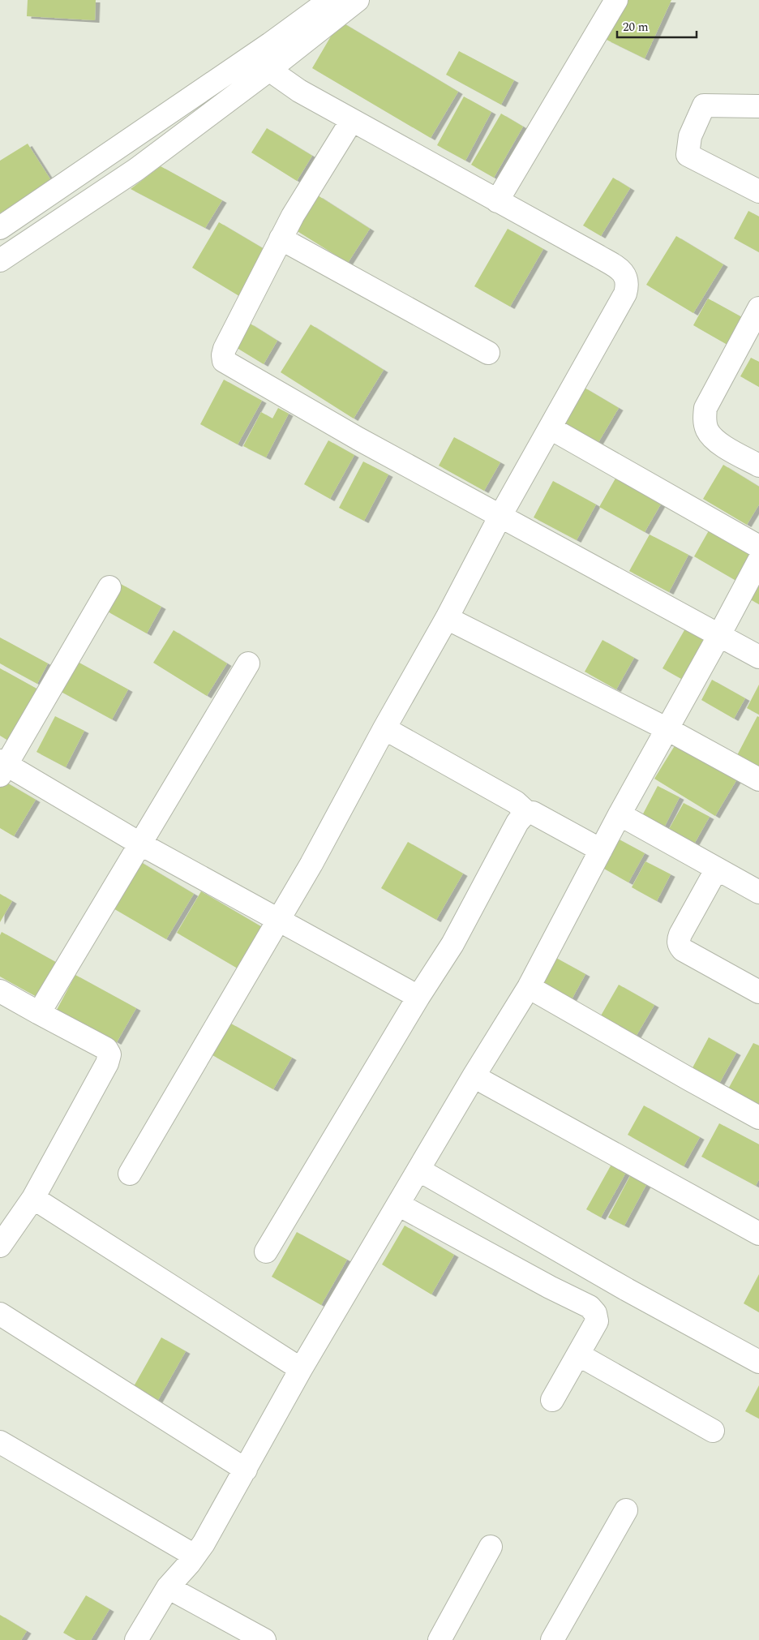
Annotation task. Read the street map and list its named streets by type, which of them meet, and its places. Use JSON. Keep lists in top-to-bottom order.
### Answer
{
  "scale_bar": "20 m"
}
